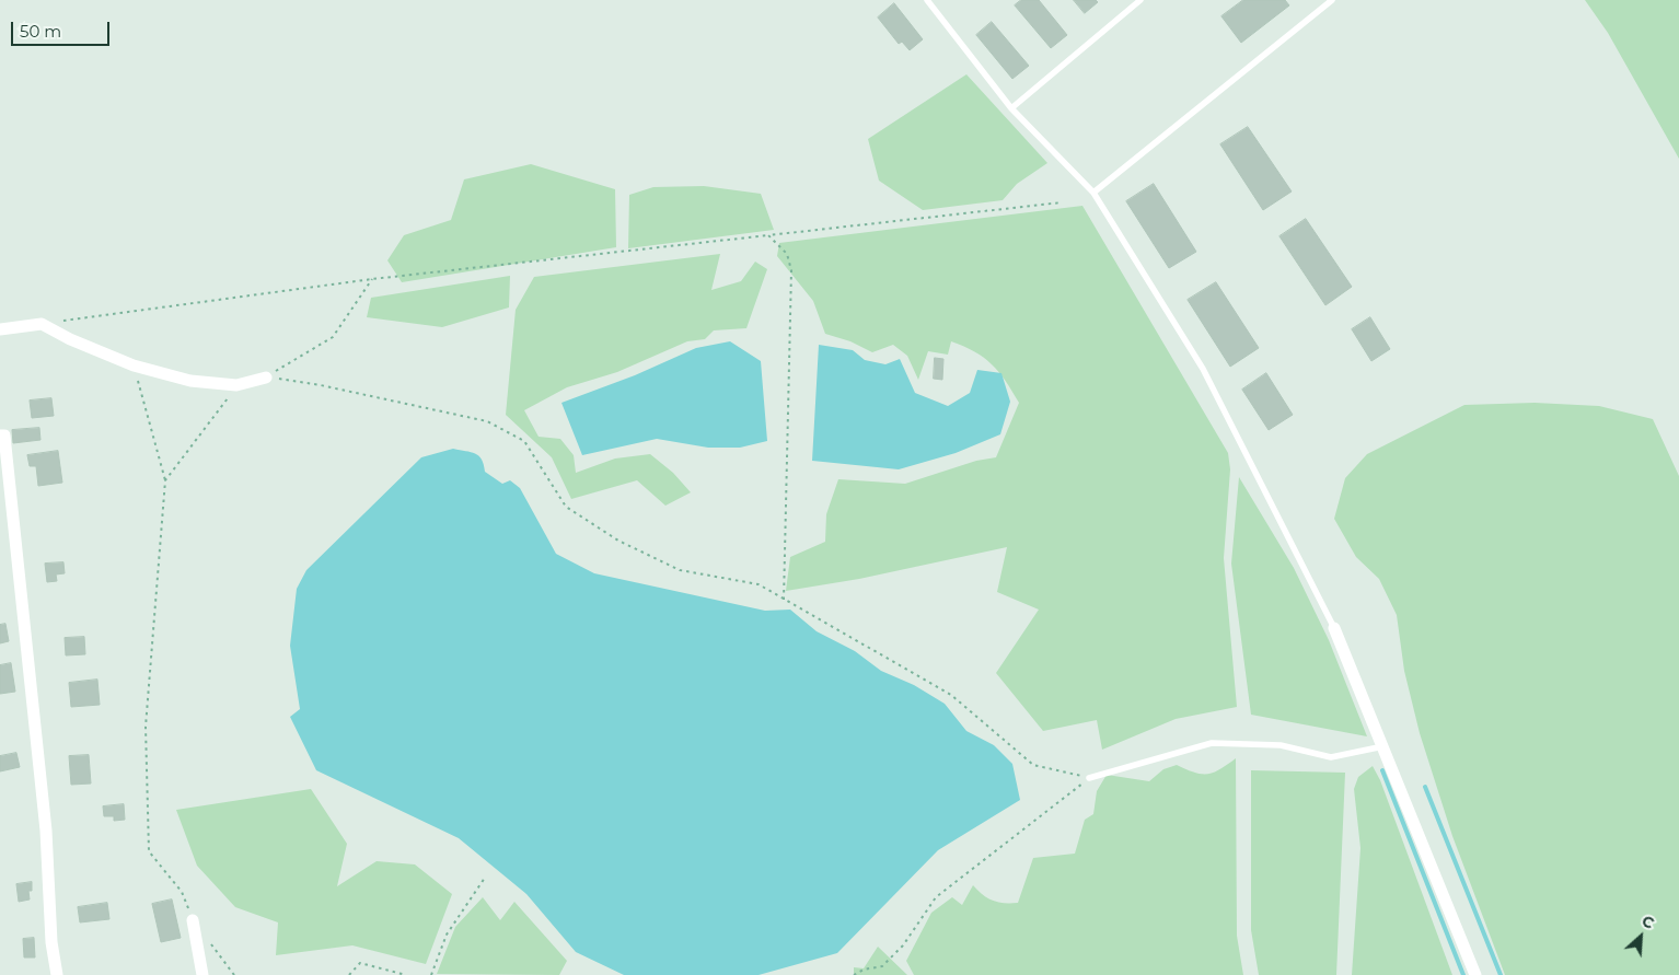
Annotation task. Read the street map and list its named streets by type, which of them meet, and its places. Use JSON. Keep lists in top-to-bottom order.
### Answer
{
  "scale_bar": "50 m",
  "north": "top right"
}
